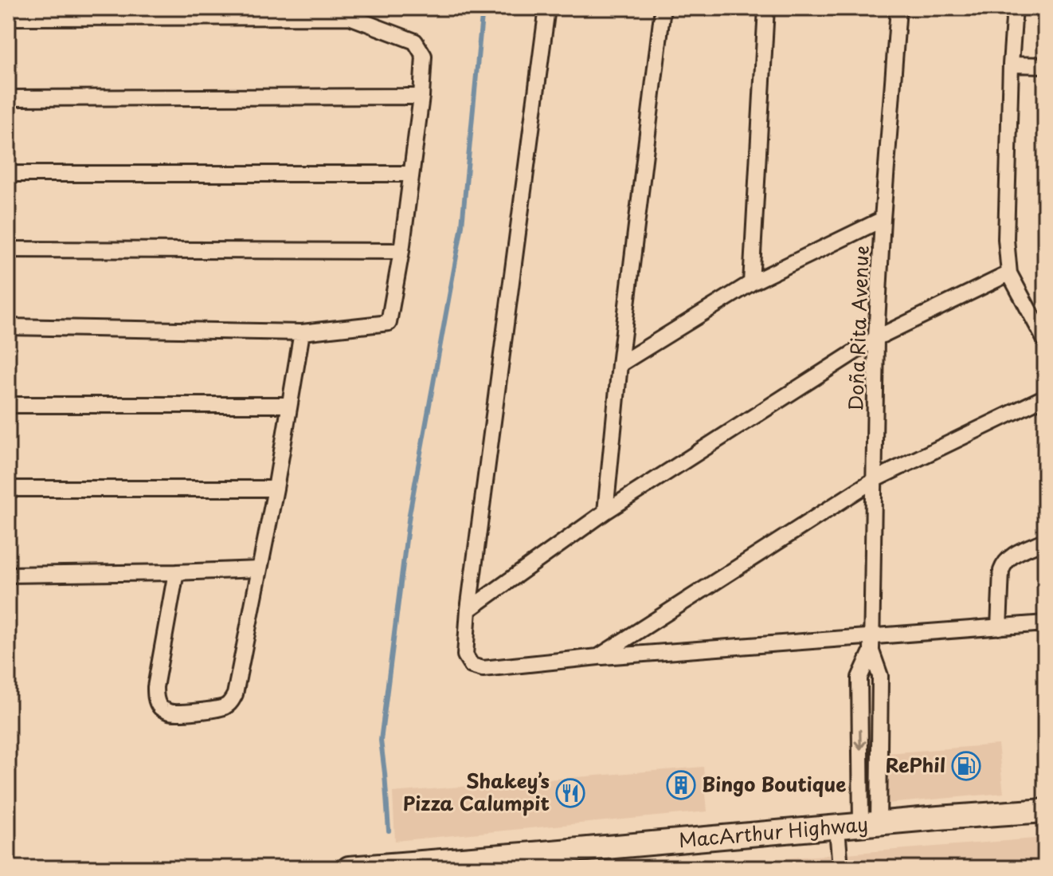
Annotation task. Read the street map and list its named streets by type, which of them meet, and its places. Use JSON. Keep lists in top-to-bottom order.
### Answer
{
  "streets": {
    "highway": ["MacArthur Highway"],
    "street": ["Doña Rita Avenue"]
  },
  "crossings": [
    ["Doña Rita Avenue", "MacArthur Highway"]
  ],
  "places": {
    "fuel station": ["RePhil"],
    "building": ["Bingo Boutique"],
    "restaurant": ["Shakey’s Pizza Calumpit"]
  }
}
